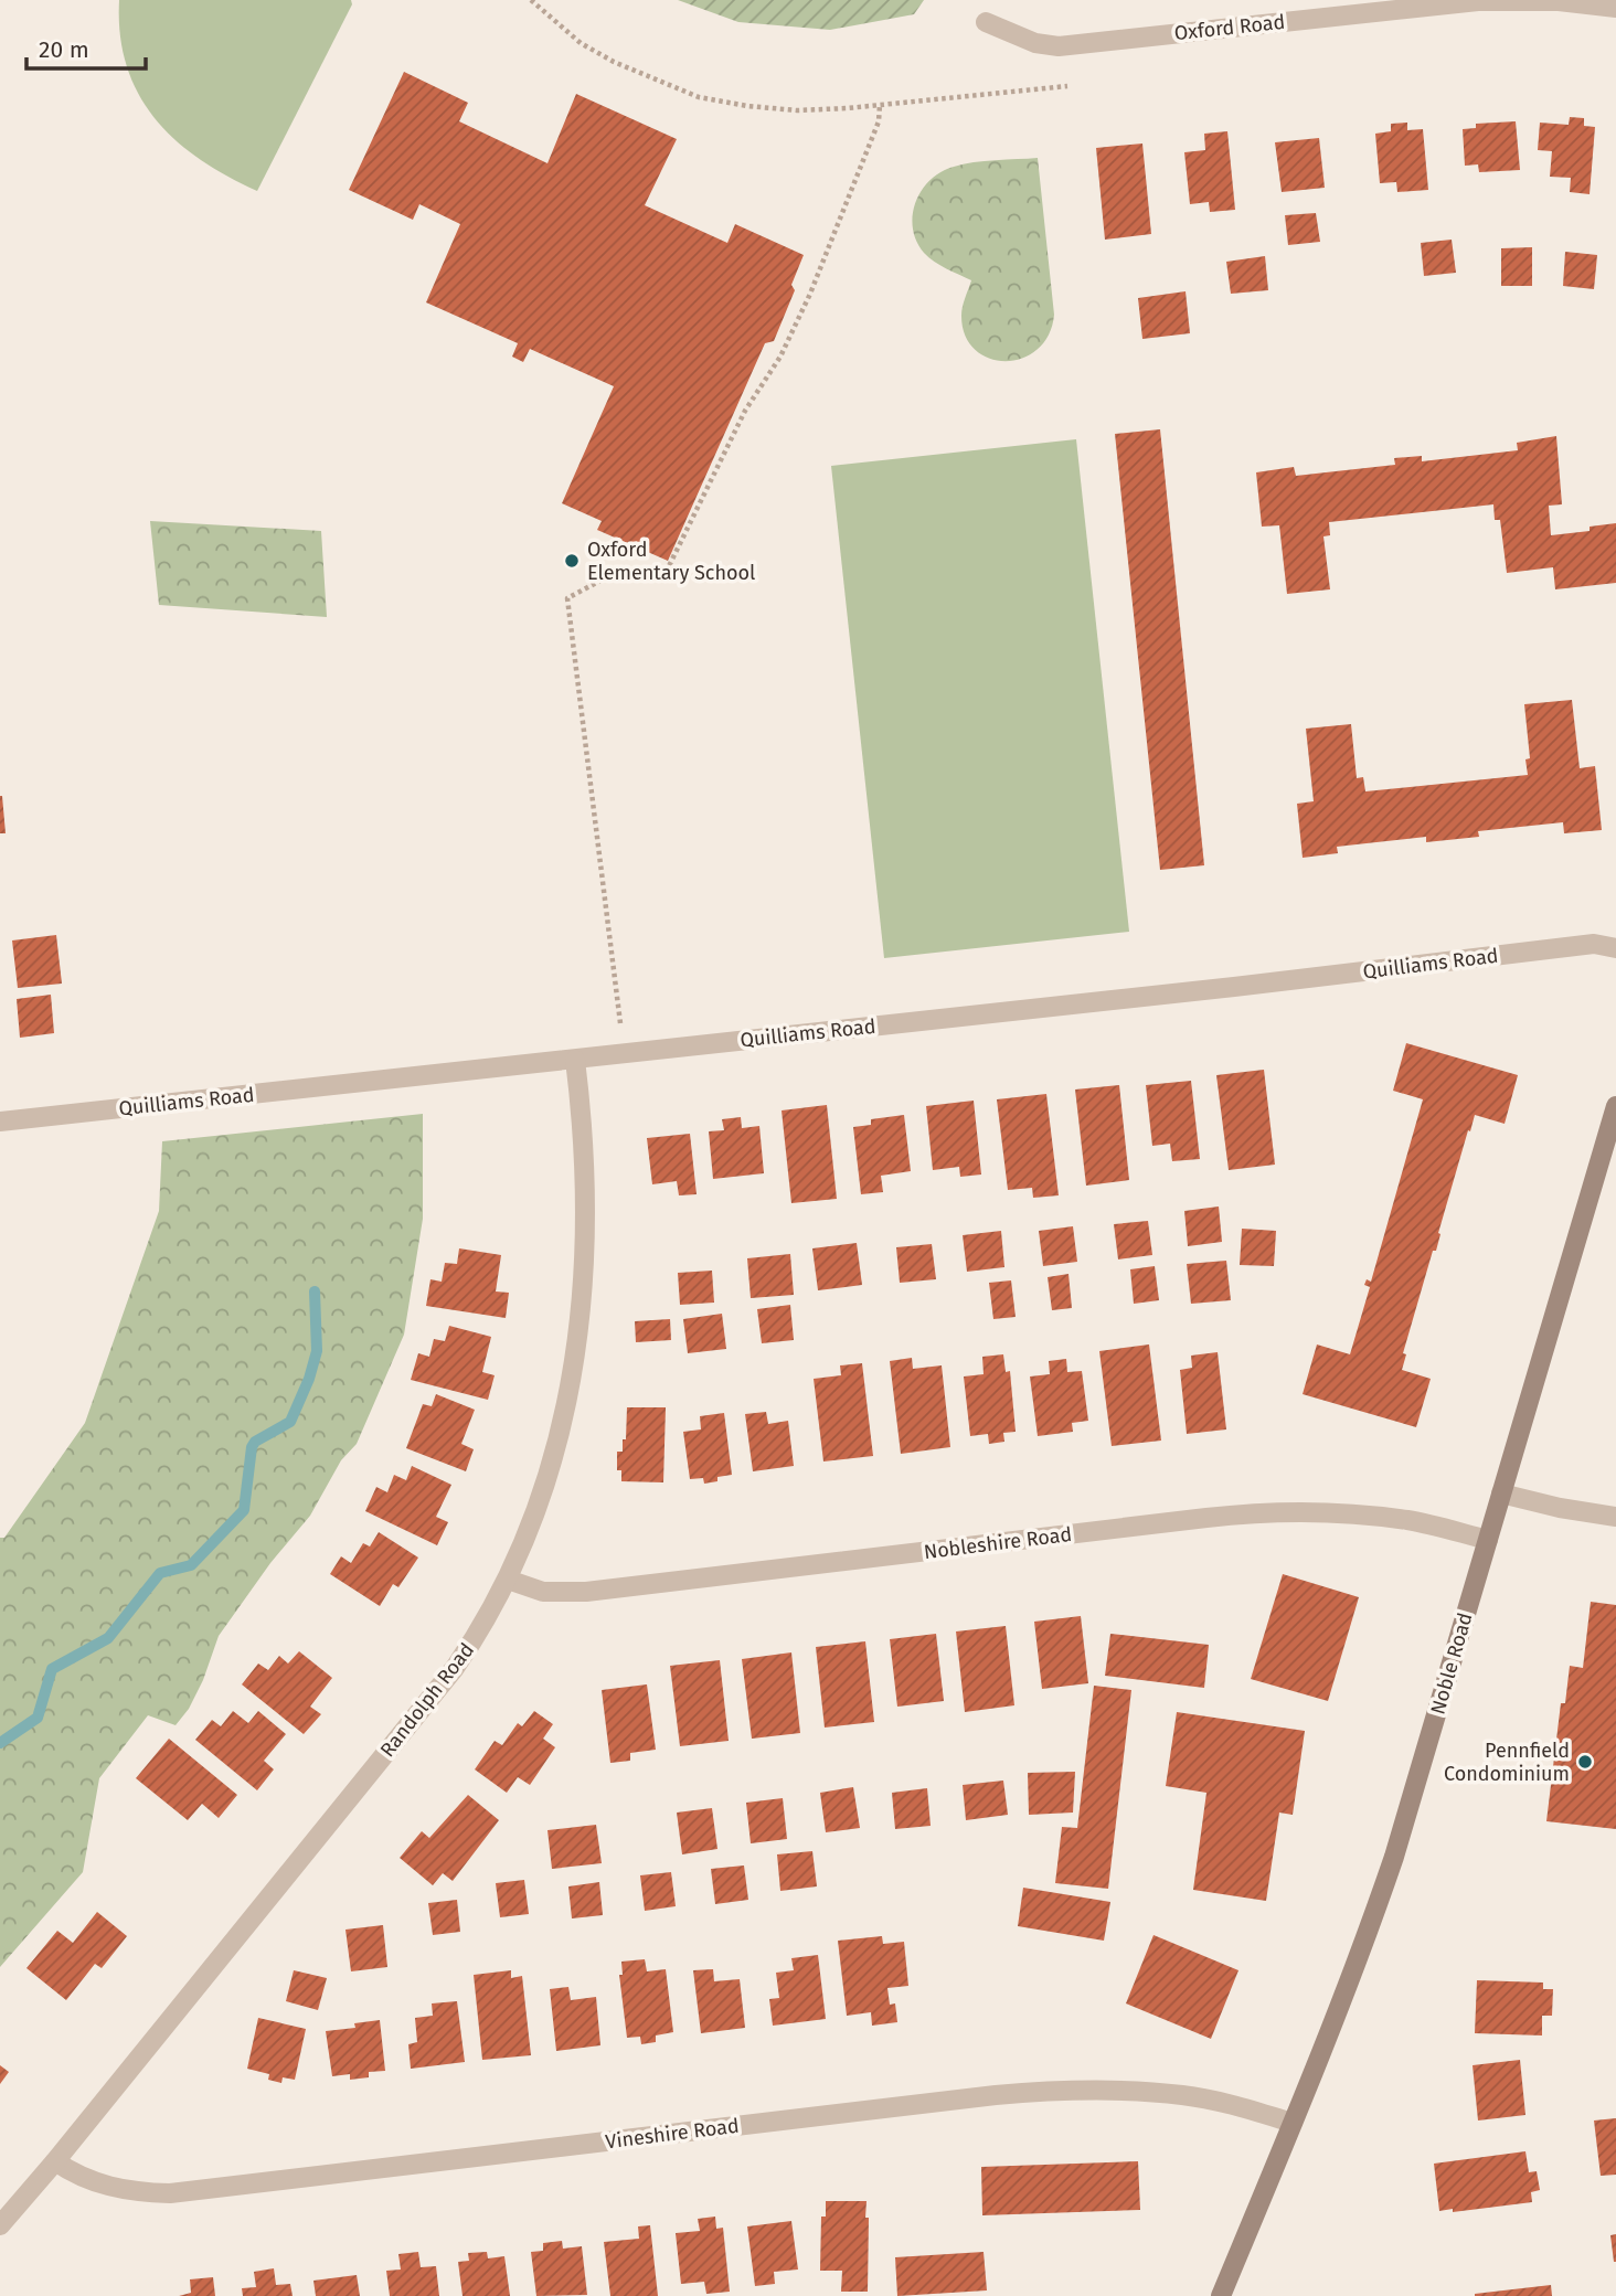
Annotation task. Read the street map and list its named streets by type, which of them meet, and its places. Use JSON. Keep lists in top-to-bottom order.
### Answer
{
  "streets": {
    "main road": ["Noble Road"],
    "street": [
      "Oxford Road",
      "Quilliams Road",
      "Nobleshire Road",
      "Randolph Road",
      "Vineshire Road"
    ]
  },
  "crossings": [
    ["Quilliams Road", "Randolph Road"],
    ["Nobleshire Road", "Noble Road"],
    ["Nobleshire Road", "Randolph Road"],
    ["Noble Road", "Vineshire Road"],
    ["Randolph Road", "Vineshire Road"]
  ],
  "places": ["Oxford Elementary School", "Pennfield Condominium"],
  "scale_bar": "20 m"
}
